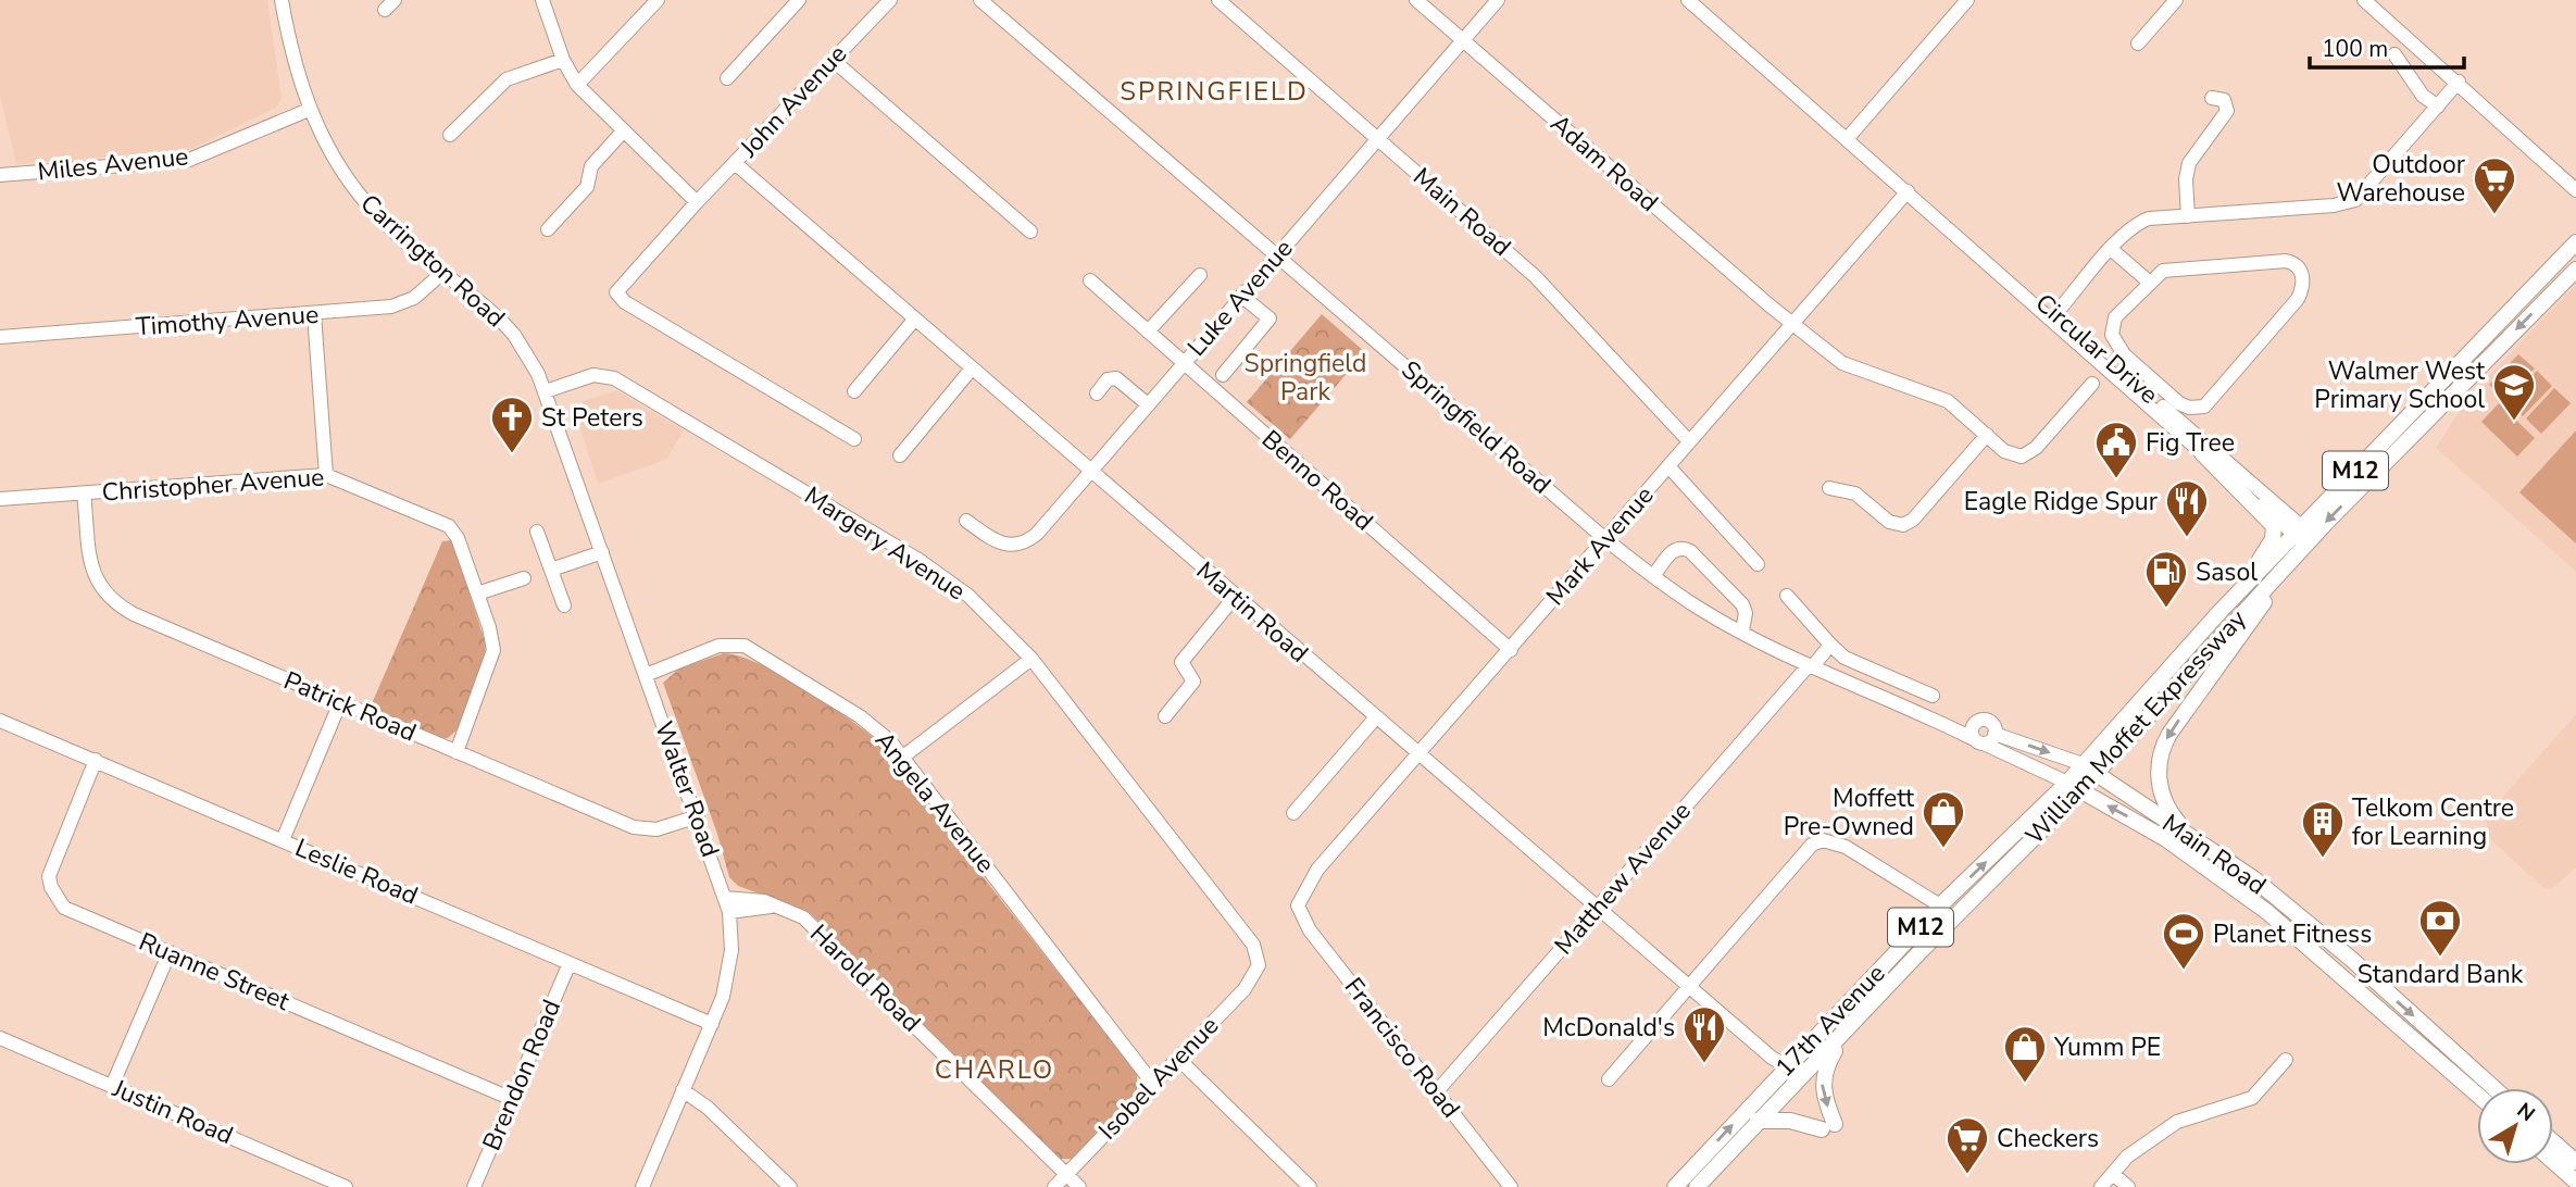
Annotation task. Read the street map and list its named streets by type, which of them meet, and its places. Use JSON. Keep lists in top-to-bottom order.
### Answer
{
  "streets": {
    "main road": [
      "Main Road",
      "M12",
      "William Moffet Expressway",
      "17th Avenue"
    ],
    "street": [
      "John Avenue",
      "Adam Road",
      "Miles Avenue",
      "Carrington Road",
      "Luke Avenue",
      "Timothy Avenue",
      "Circular Drive",
      "Springfield Road",
      "Benno Road",
      "Christopher Avenue",
      "Margery Avenue",
      "Mark Avenue",
      "Martin Road",
      "Patrick Road",
      "Walter Road",
      "Angela Avenue",
      "Leslie Road",
      "Matthew Avenue",
      "Ruanne Street",
      "Harold Road",
      "Francisco Road",
      "Brendon Road",
      "Isobel Avenue",
      "Justin Road"
    ]
  },
  "crossings": [
    ["John Avenue", "Martin Road"],
    ["Adam Road", "Luke Avenue"],
    ["Adam Road", "Mark Avenue"],
    ["Miles Avenue", "Carrington Road"],
    ["Main Road", "Luke Avenue"],
    ["Main Road", "Springfield Road"],
    ["Main Road", "M12"],
    ["Main Road", "Mark Avenue"],
    ["Main Road", "William Moffet Expressway"],
    ["Main Road", "17th Avenue"],
    ["Carrington Road", "Timothy Avenue"],
    ["Carrington Road", "Margery Avenue"],
    ["Carrington Road", "Walter Road"],
    ["Luke Avenue", "Springfield Road"],
    ["Luke Avenue", "Benno Road"],
    ["Luke Avenue", "Martin Road"],
    ["Circular Drive", "M12"],
    ["Circular Drive", "Mark Avenue"],
    ["Circular Drive", "William Moffet Expressway"],
    ["Springfield Road", "Mark Avenue"],
    ["Springfield Road", "William Moffet Expressway"],
    ["Springfield Road", "Matthew Avenue"],
    ["Springfield Road", "17th Avenue"],
    ["M12", "William Moffet Expressway"],
    ["Benno Road", "Mark Avenue"],
    ["Christopher Avenue", "Patrick Road"],
    ["Margery Avenue", "Walter Road"],
    ["Margery Avenue", "Isobel Avenue"],
    ["Mark Avenue", "Martin Road"],
    ["Mark Avenue", "Francisco Road"],
    ["Martin Road", "Matthew Avenue"],
    ["Martin Road", "17th Avenue"],
    ["Patrick Road", "Walter Road"],
    ["William Moffet Expressway", "17th Avenue"],
    ["Walter Road", "Angela Avenue"],
    ["Walter Road", "Leslie Road"],
    ["Walter Road", "Harold Road"],
    ["Angela Avenue", "Isobel Avenue"],
    ["Leslie Road", "Ruanne Street"],
    ["Leslie Road", "Brendon Road"],
    ["Matthew Avenue", "Francisco Road"],
    ["Ruanne Street", "Brendon Road"],
    ["Harold Road", "Isobel Avenue"]
  ],
  "one_way": ["17th Avenue"],
  "districts": ["SPRINGFIELD", "CHARLO"],
  "parks": ["Springfield Park"],
  "places": {
    "supermarket": ["Outdoor Warehouse", "Checkers"],
    "school or university": ["Walmer West Primary School"],
    "church": ["St Peters"],
    "public building": ["Fig Tree"],
    "restaurant": ["Eagle Ridge Spur", "McDonald's"],
    "fuel station": ["Sasol"],
    "shop": ["Moffett Pre-Owned", "Yumm PE"],
    "building": ["Telkom Centre for Learning"],
    "bank": ["Standard Bank"],
    "sports": ["Planet Fitness"]
  },
  "scale_bar": "100 m",
  "north": "top right"
}
